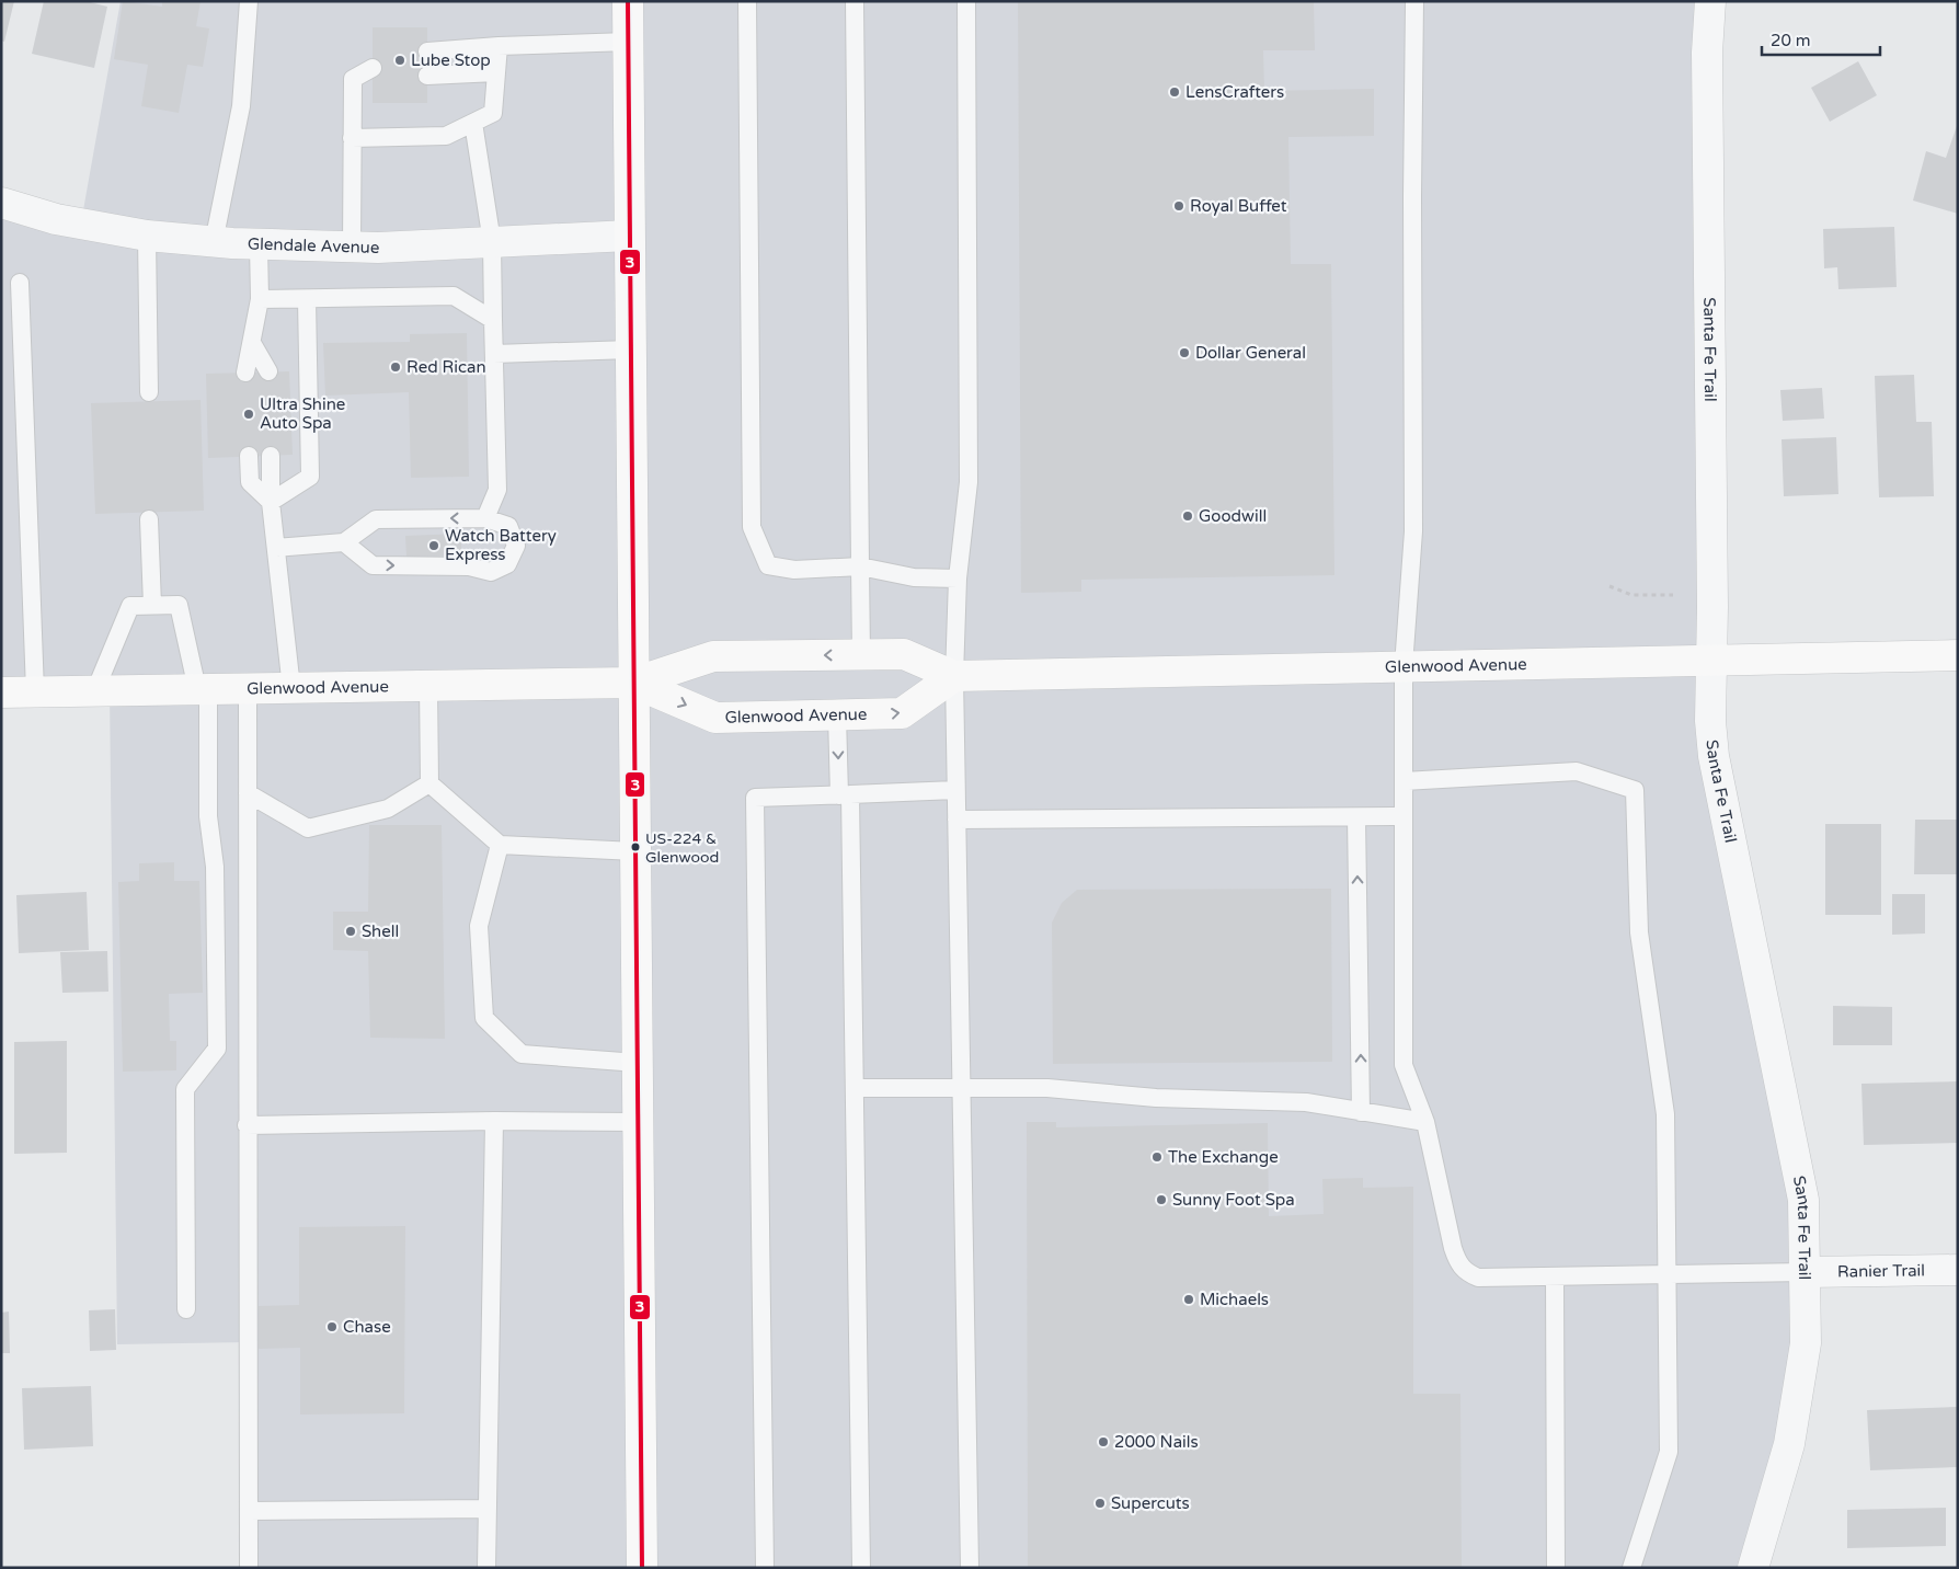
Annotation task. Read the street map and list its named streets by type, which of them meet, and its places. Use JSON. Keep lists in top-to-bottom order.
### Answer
{
  "streets": {
    "street": [
      "Glendale Avenue",
      "Santa Fe Trail",
      "Glenwood Avenue",
      "Ranier Trail"
    ]
  },
  "crossings": [
    ["Santa Fe Trail", "Glenwood Avenue"],
    ["Santa Fe Trail", "Ranier Trail"]
  ],
  "places": [
    "Lube Stop",
    "LensCrafters",
    "Royal Buffet",
    "Dollar General",
    "Red Rican",
    "Ultra Shine Auto Spa",
    "Goodwill",
    "Watch Battery Express",
    "US-224 & Glenwood",
    "Shell",
    "The Exchange",
    "Sunny Foot Spa",
    "Michaels",
    "Chase",
    "2000 Nails",
    "Supercuts"
  ],
  "lines": ["transit line 3"],
  "scale_bar": "20 m"
}
